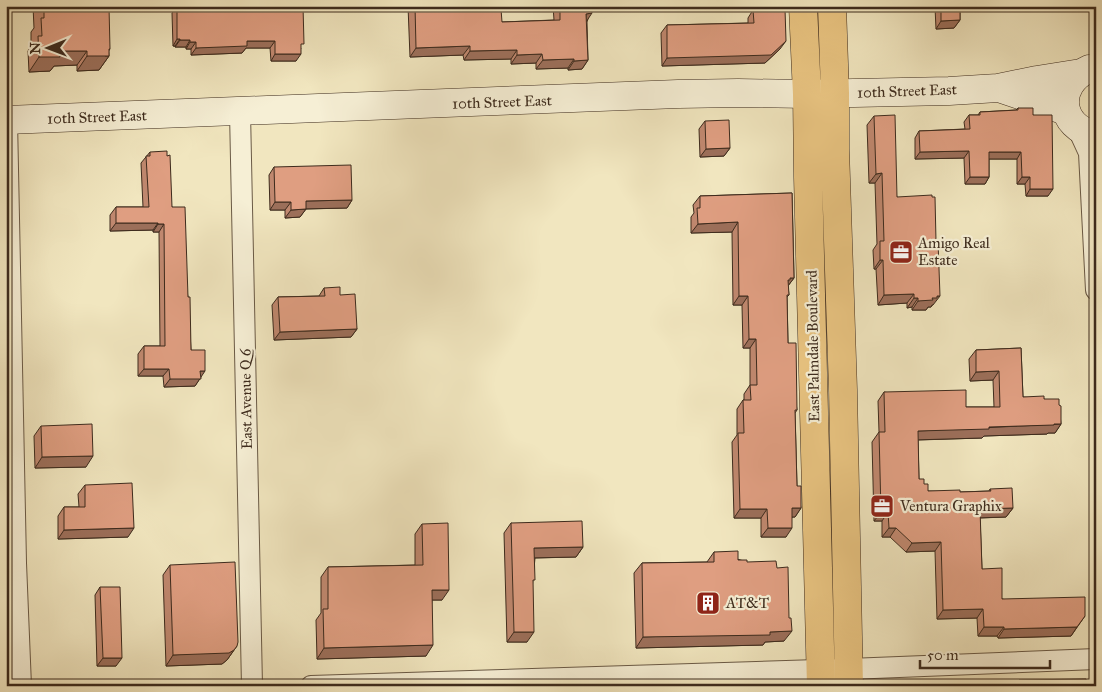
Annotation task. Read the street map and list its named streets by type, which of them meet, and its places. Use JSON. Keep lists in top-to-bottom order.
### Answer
{
  "streets": {
    "highway": ["East Palmdale Boulevard"],
    "main road": ["10th Street East"],
    "street": ["East Avenue Q 6"]
  },
  "crossings": [
    ["10th Street East", "East Palmdale Boulevard"],
    ["10th Street East", "East Avenue Q 6"]
  ],
  "places": {
    "office": ["Amigo Real Estate", "Ventura Graphix"],
    "building": ["AT&T"]
  },
  "scale_bar": "50 m",
  "north": "left"
}
